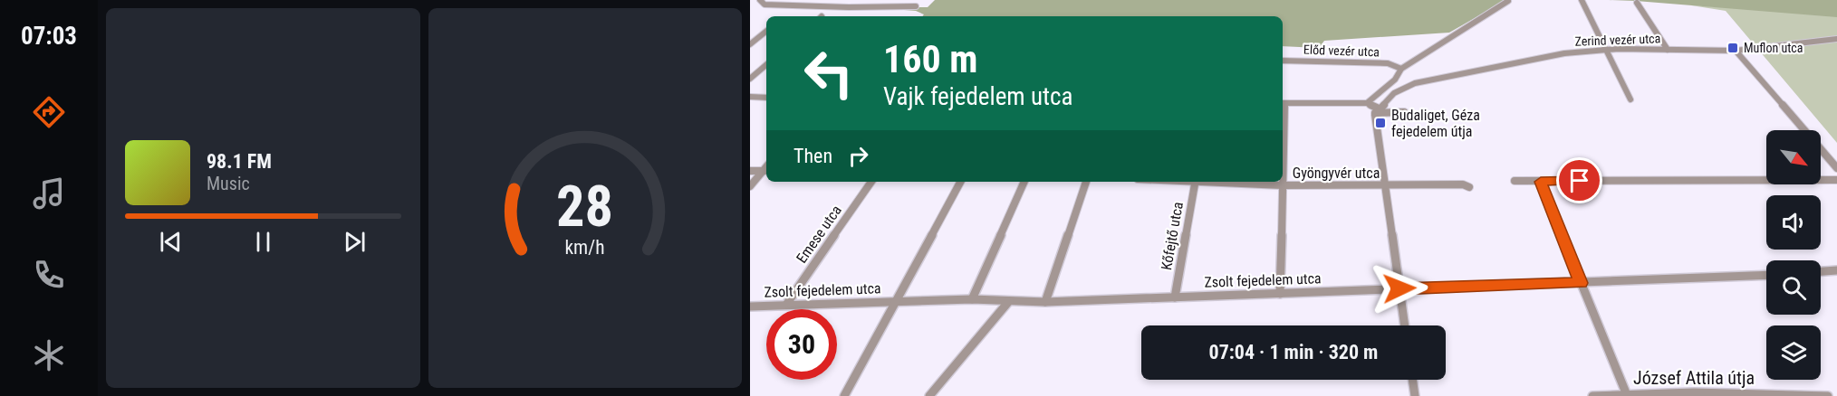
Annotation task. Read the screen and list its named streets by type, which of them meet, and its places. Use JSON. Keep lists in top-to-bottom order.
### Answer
{
  "streets": {
    "street": [
      "Zerind vezér utca",
      "Előd vezér utca",
      "Gyöngyvér utca",
      "Emese utca",
      "Kőfejtő utca",
      "Zsolt fejedelem utca",
      "József Attila útja"
    ]
  },
  "crossings": [
    ["Emese utca", "Zsolt fejedelem utca"],
    ["Kőfejtő utca", "Zsolt fejedelem utca"]
  ],
  "places": {
    "transit": ["Muflon utca", "Budaliget, Géza fejedelem útja"]
  },
  "north": "bottom right",
  "page": {
    "tabs": "07:03",
    "turn": ["160 m", "Vajk fejedelem utca"],
    "then": "Then",
    "song": ["98.1 FM", "Music"],
    "limit": "30",
    "trip": "07:04 · 1 min · 320 m",
    "gauge": ["28", "km/h"]
  }
}
